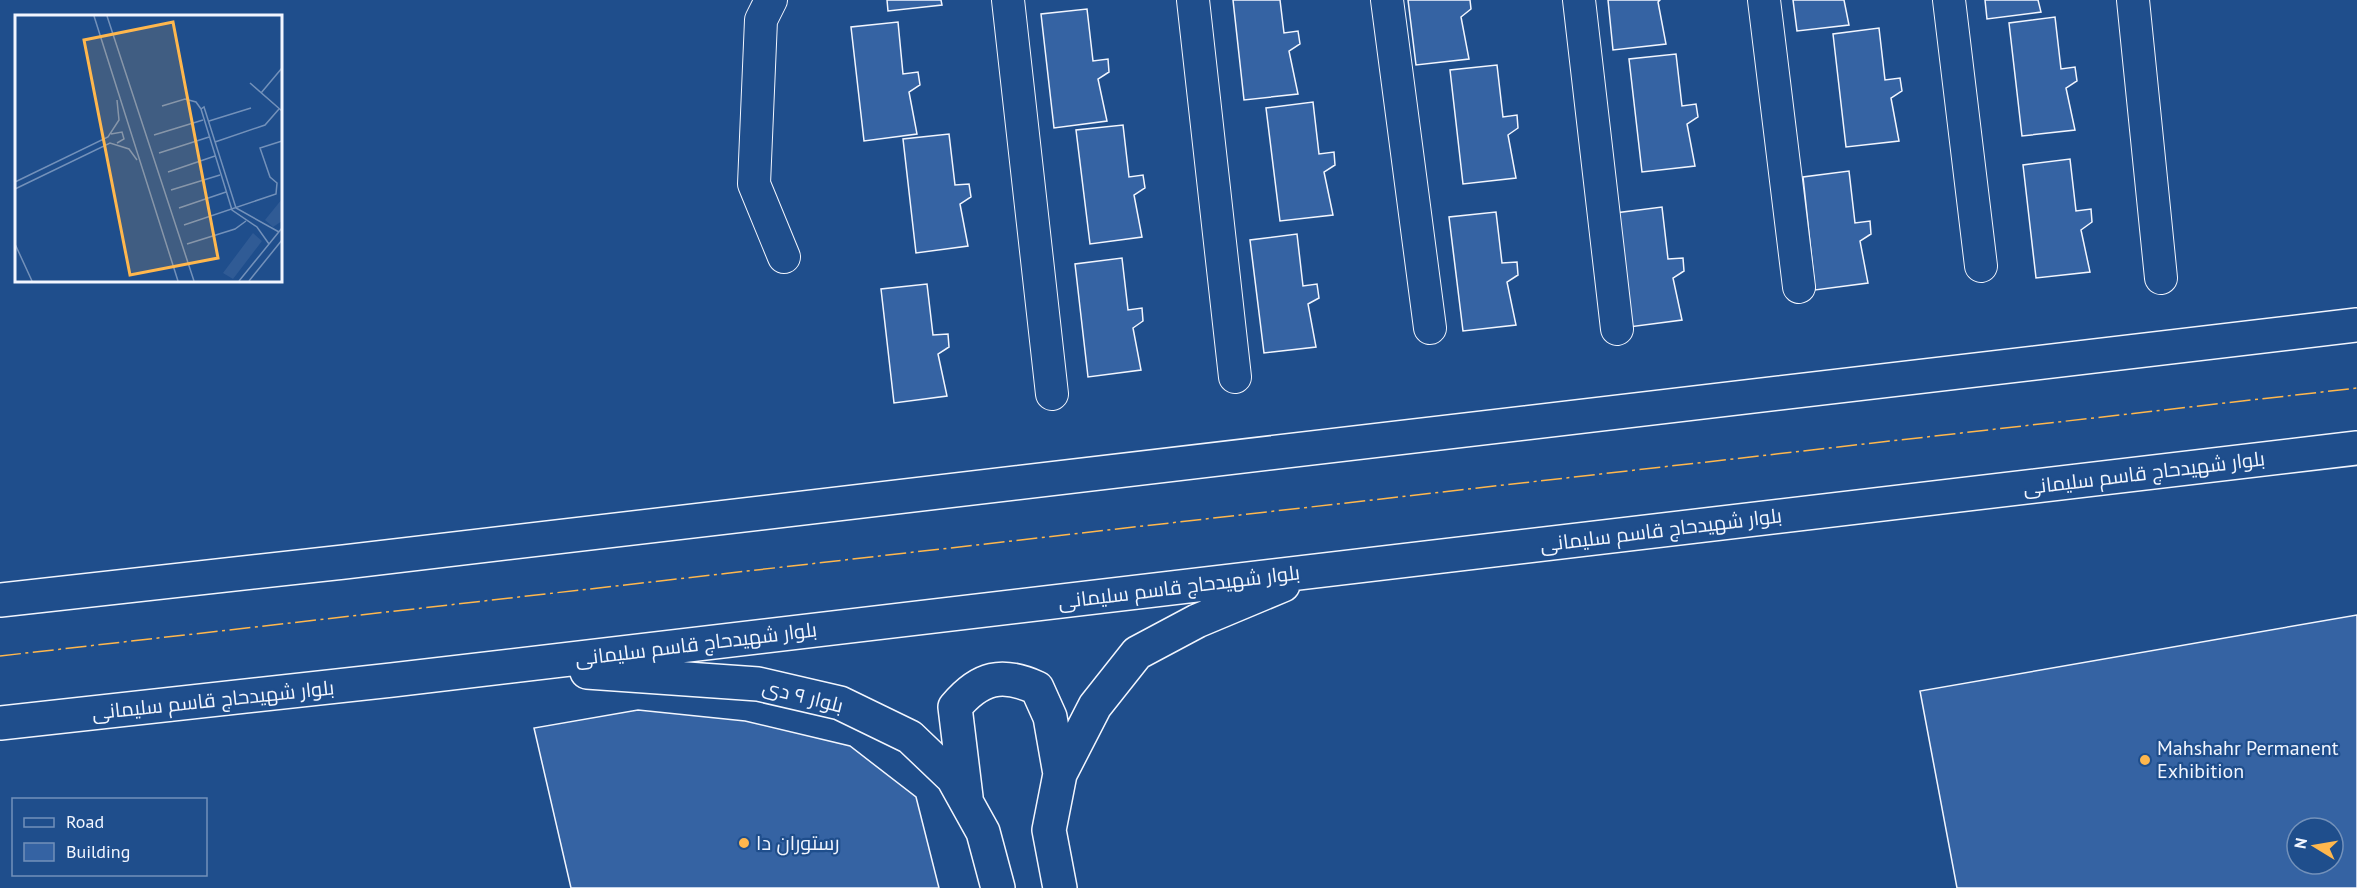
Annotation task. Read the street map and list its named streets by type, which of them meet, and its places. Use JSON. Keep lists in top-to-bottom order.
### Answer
{
  "streets": {
    "main road": ["بلوار شهیدحاج قاسم سلیمانی", "بلوار ۹ دی"]
  },
  "crossings": [
    ["بلوار شهیدحاج قاسم سلیمانی", "بلوار ۹ دی"]
  ],
  "places": ["Mahshahr Permanent Exhibition", "رستوران دا"],
  "legend": ["Road", "Building"],
  "north": "left"
}
